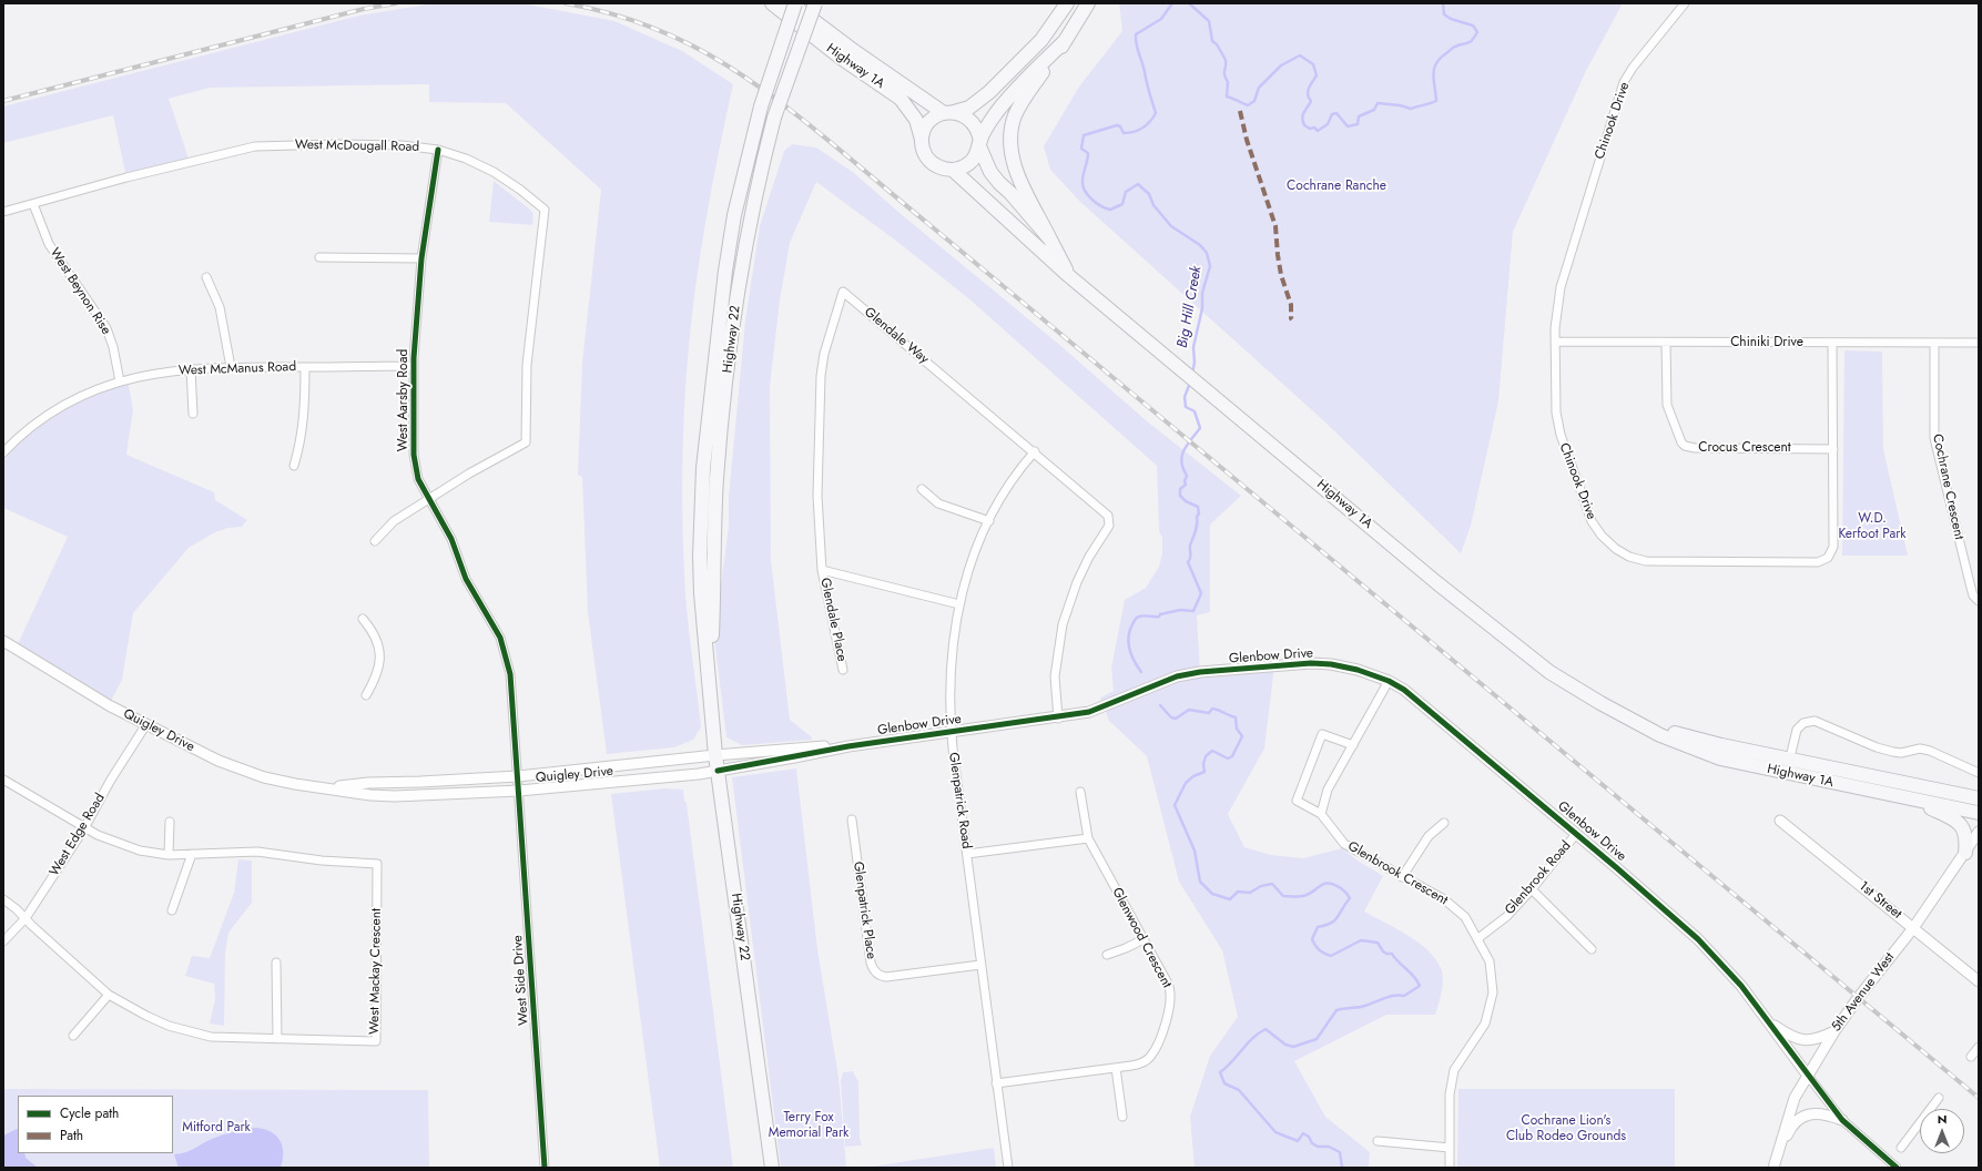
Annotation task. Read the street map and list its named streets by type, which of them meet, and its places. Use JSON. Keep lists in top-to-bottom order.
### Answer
{
  "streets": {
    "main road": ["Highway 1A", "Highway 22"],
    "street": [
      "Chinook Drive",
      "West McDougall Road",
      "West Beynon Rise",
      "Glendale Way",
      "Chiniki Drive",
      "West McManus Road",
      "West Aarsby Road",
      "Crocus Crescent",
      "Cochrane Crescent",
      "Glendale Place",
      "Glenbow Drive",
      "Quigley Drive",
      "Glenpatrick Road",
      "West Edge Road",
      "Glenbrook Crescent",
      "Glenbrook Road",
      "1st Street",
      "Glenpatrick Place",
      "Glenwood Crescent",
      "West Mackay Crescent",
      "West Side Drive",
      "5th Avenue West"
    ]
  },
  "crossings": [
    ["Chinook Drive", "Chiniki Drive"],
    ["Chinook Drive", "Crocus Crescent"],
    ["West McDougall Road", "West Beynon Rise"],
    ["West McDougall Road", "West Aarsby Road"],
    ["West Beynon Rise", "West McManus Road"],
    ["Glendale Way", "Glendale Place"],
    ["Glendale Way", "Glenbow Drive"],
    ["Glendale Way", "Glenpatrick Road"],
    ["Highway 22", "Glenbow Drive"],
    ["Highway 22", "Quigley Drive"],
    ["Chiniki Drive", "Crocus Crescent"],
    ["Chiniki Drive", "Cochrane Crescent"],
    ["West McManus Road", "West Aarsby Road"],
    ["West Aarsby Road", "Quigley Drive"],
    ["West Aarsby Road", "West Side Drive"],
    ["Glenbow Drive", "Quigley Drive"],
    ["Glenbow Drive", "Glenpatrick Road"],
    ["Glenbow Drive", "Glenbrook Road"],
    ["Glenbow Drive", "5th Avenue West"],
    ["Quigley Drive", "West Edge Road"],
    ["Quigley Drive", "West Side Drive"],
    ["Glenpatrick Road", "Glenpatrick Place"],
    ["Glenpatrick Road", "Glenwood Crescent"],
    ["West Edge Road", "West Mackay Crescent"],
    ["Glenbrook Crescent", "Glenbrook Road"],
    ["1st Street", "5th Avenue West"]
  ],
  "water": ["Big Hill Creek"],
  "parks": [
    "Cochrane Ranche",
    "W.D. Kerfoot Park",
    "Terry Fox Memorial Park",
    "Cochrane Lion's Club Rodeo Grounds",
    "Mitford Park"
  ],
  "legend": ["Cycle path", "Path"],
  "north": "top"
}
